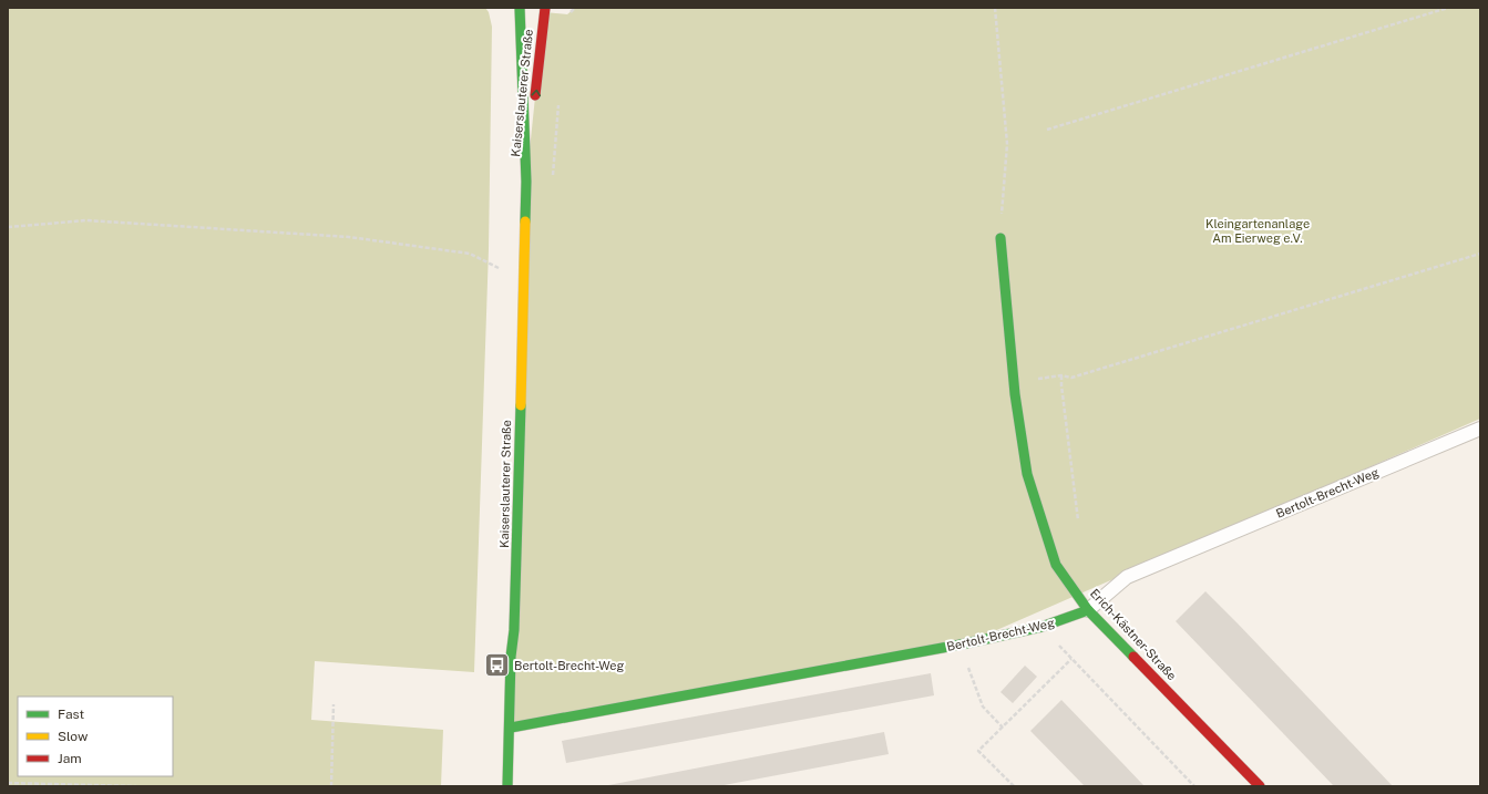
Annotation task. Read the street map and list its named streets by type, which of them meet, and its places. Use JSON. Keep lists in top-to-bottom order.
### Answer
{
  "streets": {
    "street": ["Kaiserslauterer Straße", "Bertolt-Brecht-Weg", "Erich-Kästner-Straße"]
  },
  "crossings": [
    ["Kaiserslauterer Straße", "Bertolt-Brecht-Weg"],
    ["Bertolt-Brecht-Weg", "Erich-Kästner-Straße"]
  ],
  "parks": ["Kleingartenanlage Am Eierweg e.V."],
  "places": {
    "bus stop": ["Bertolt-Brecht-Weg"]
  },
  "legend": ["Fast", "Slow", "Jam"]
}
